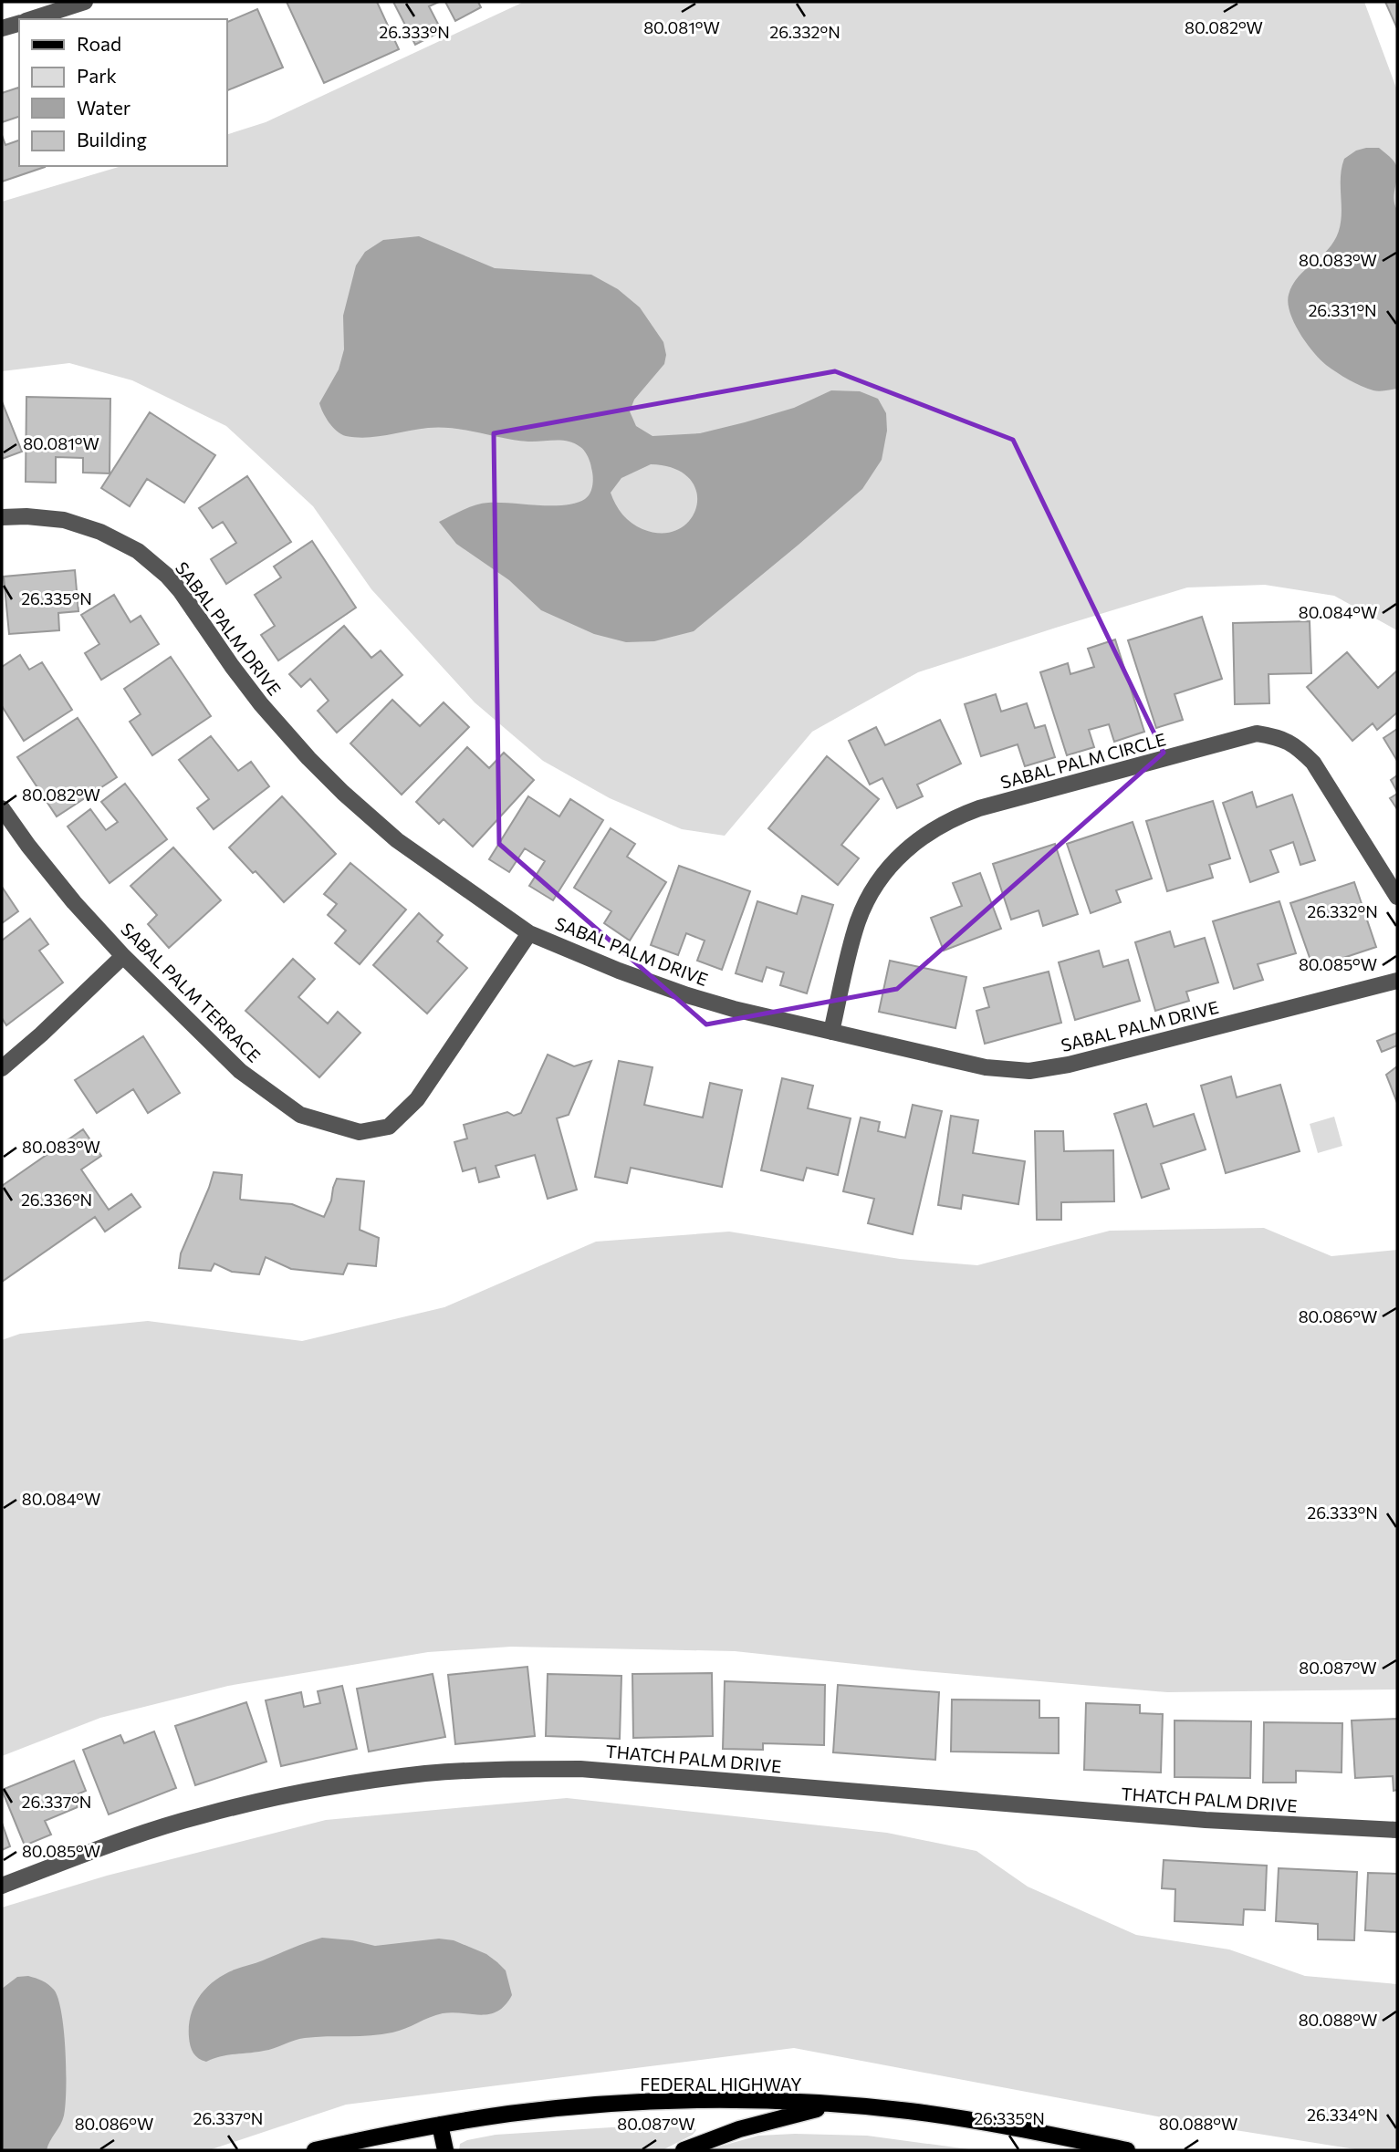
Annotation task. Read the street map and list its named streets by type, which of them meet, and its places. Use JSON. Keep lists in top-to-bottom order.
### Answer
{
  "streets": {
    "main road": ["FEDERAL HIGHWAY"],
    "street": [
      "SABAL PALM DRIVE",
      "SABAL PALM CIRCLE",
      "SABAL PALM TERRACE",
      "THATCH PALM DRIVE"
    ]
  },
  "crossings": [
    ["SABAL PALM DRIVE", "SABAL PALM CIRCLE"],
    ["SABAL PALM DRIVE", "SABAL PALM TERRACE"]
  ],
  "legend": [
    "Road",
    "Park",
    "Water",
    "Building"
  ],
  "coordinates": [
    "80.081°W",
    "80.082°W",
    "26.333°N",
    "26.332°N",
    "80.083°W",
    "26.331°N",
    "26.335°N",
    "80.084°W",
    "80.085°W",
    "26.336°N",
    "80.086°W",
    "80.087°W",
    "26.337°N",
    "80.088°W",
    "26.334°N"
  ]
}
